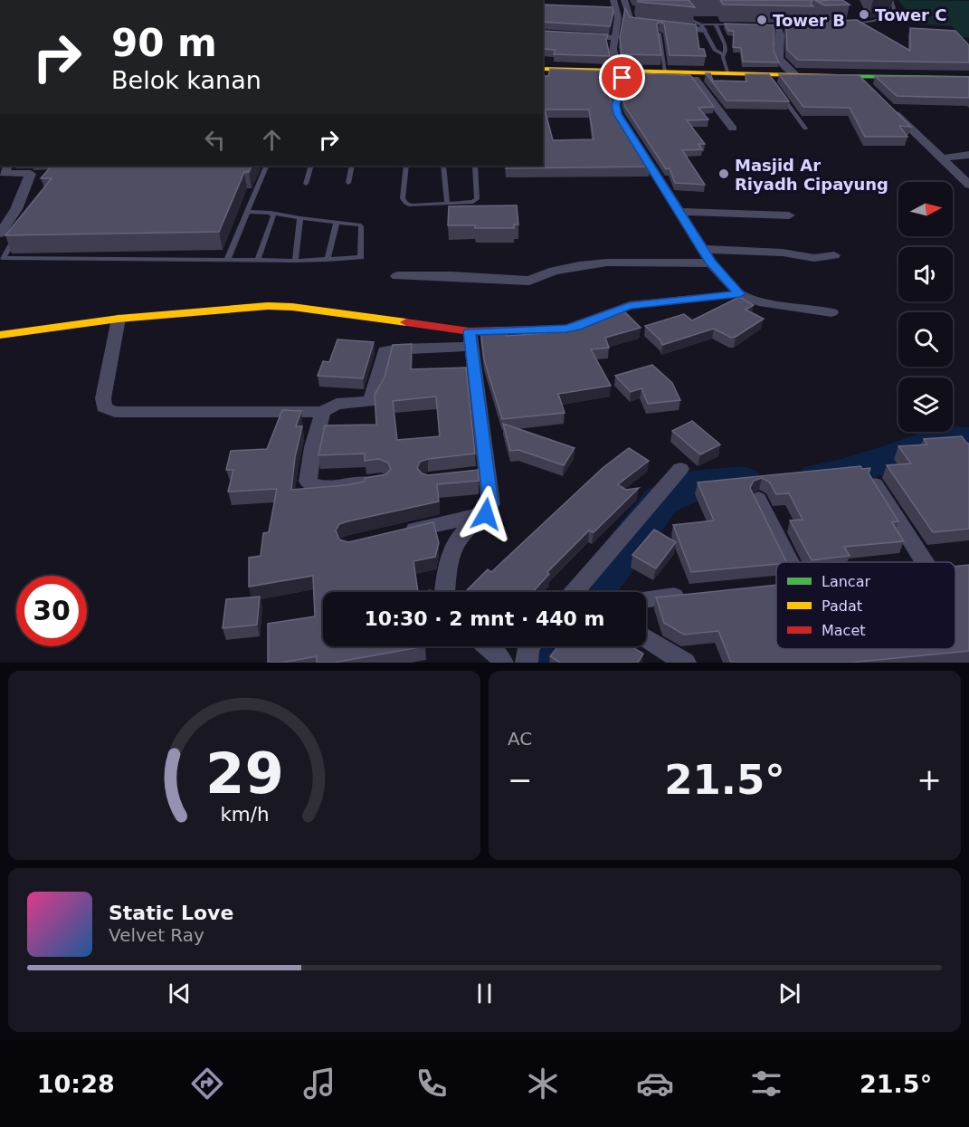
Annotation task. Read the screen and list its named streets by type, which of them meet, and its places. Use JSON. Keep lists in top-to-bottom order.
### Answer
{
  "places": ["Tower C", "Tower B", "Masjid Ar Riyadh Cipayung"],
  "legend": ["Lancar", "Padat", "Macet"],
  "north": "right",
  "page": {
    "turn": ["90 m", "Belok kanan"],
    "limit": "30",
    "trip": "10:30 · 2 mnt · 440 m",
    "tile": "AC",
    "heat": ["−", "21.5°", "+"],
    "song": ["Static Love", "Velvet Ray"],
    "tabs": ["10:28", "21.5°"],
    "gauge": ["29", "km/h"]
  }
}
